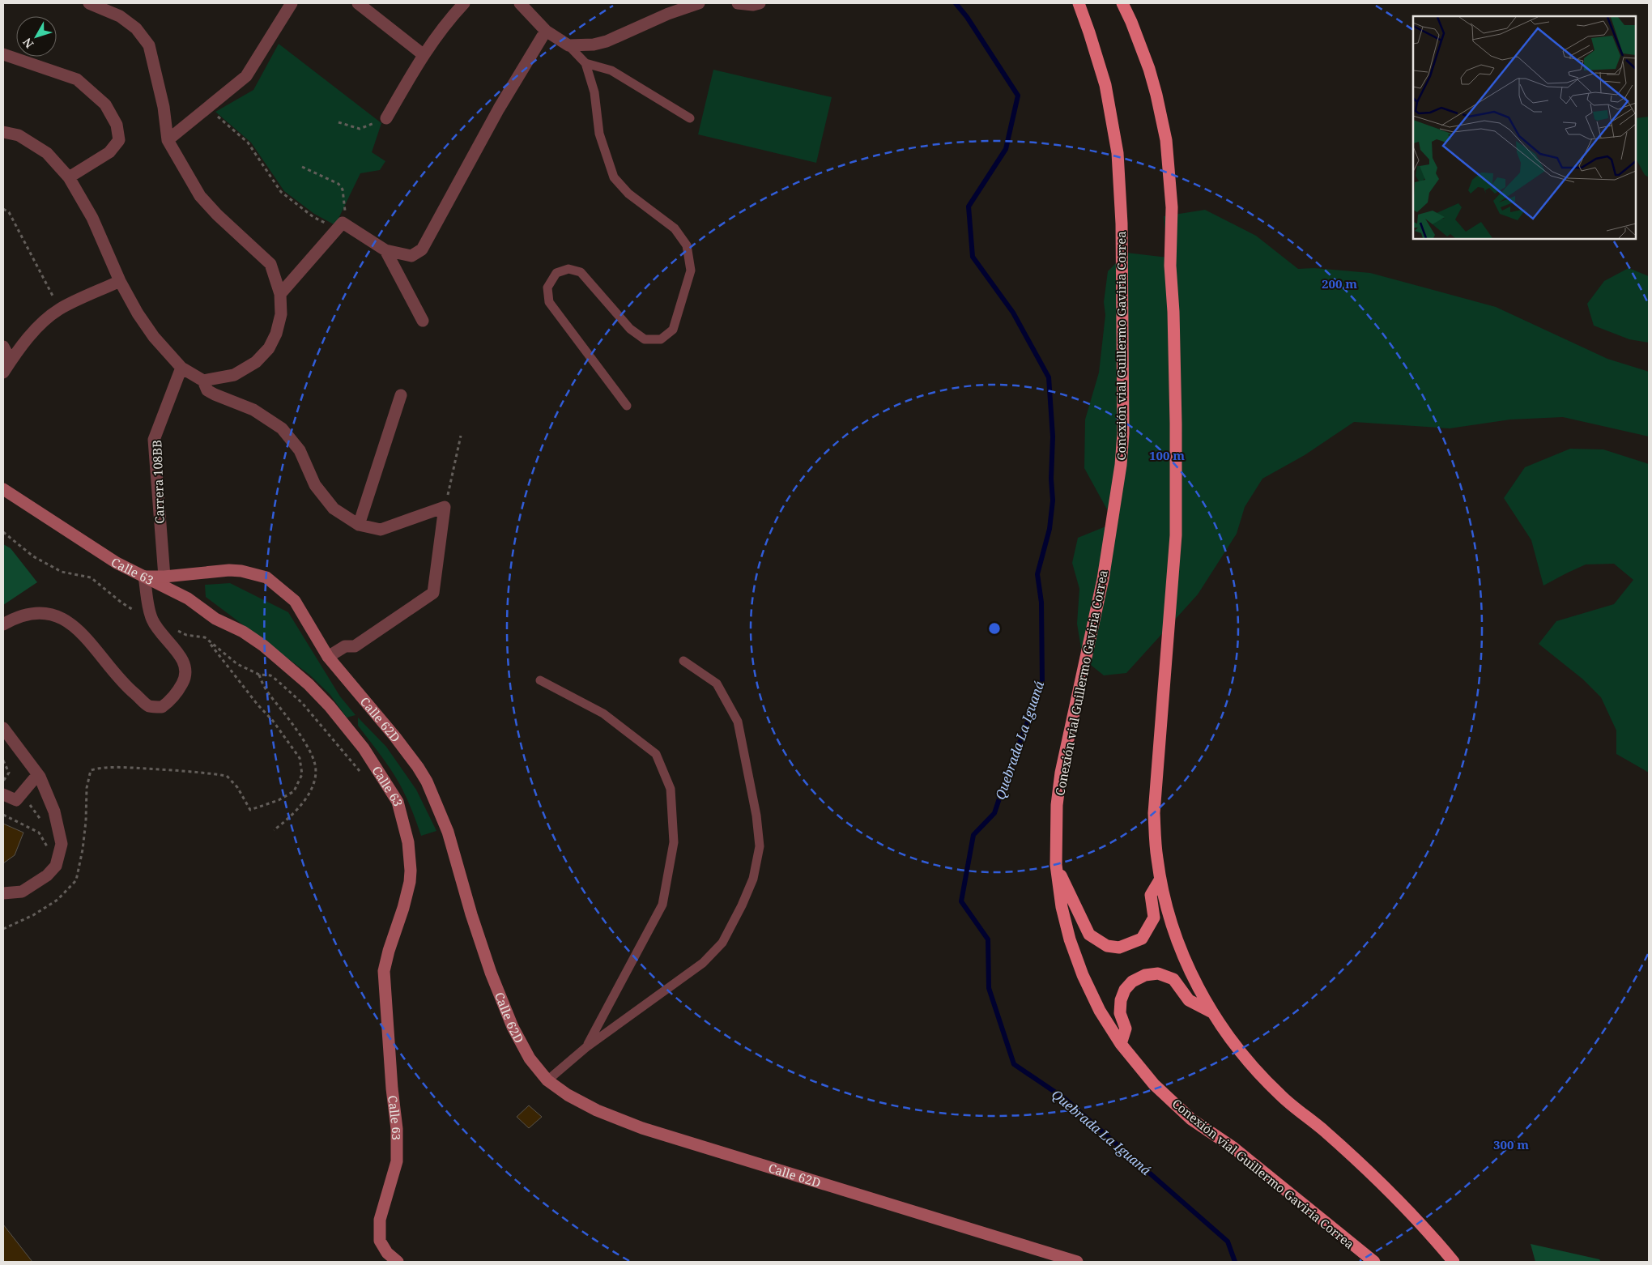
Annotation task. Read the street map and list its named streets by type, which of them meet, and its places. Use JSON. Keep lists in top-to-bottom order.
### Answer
{
  "streets": {
    "highway": ["Conexión vial Guillermo Gaviria Correa"],
    "main road": ["Calle 63", "Calle 62D"],
    "street": ["Carrera 108BB"]
  },
  "crossings": [
    ["Carrera 108BB", "Calle 62D"],
    ["Calle 63", "Calle 62D"]
  ],
  "water": ["Quebrada La Iguaná"],
  "north": "bottom left",
  "rings": ["200 m", "100 m", "300 m"]
}
